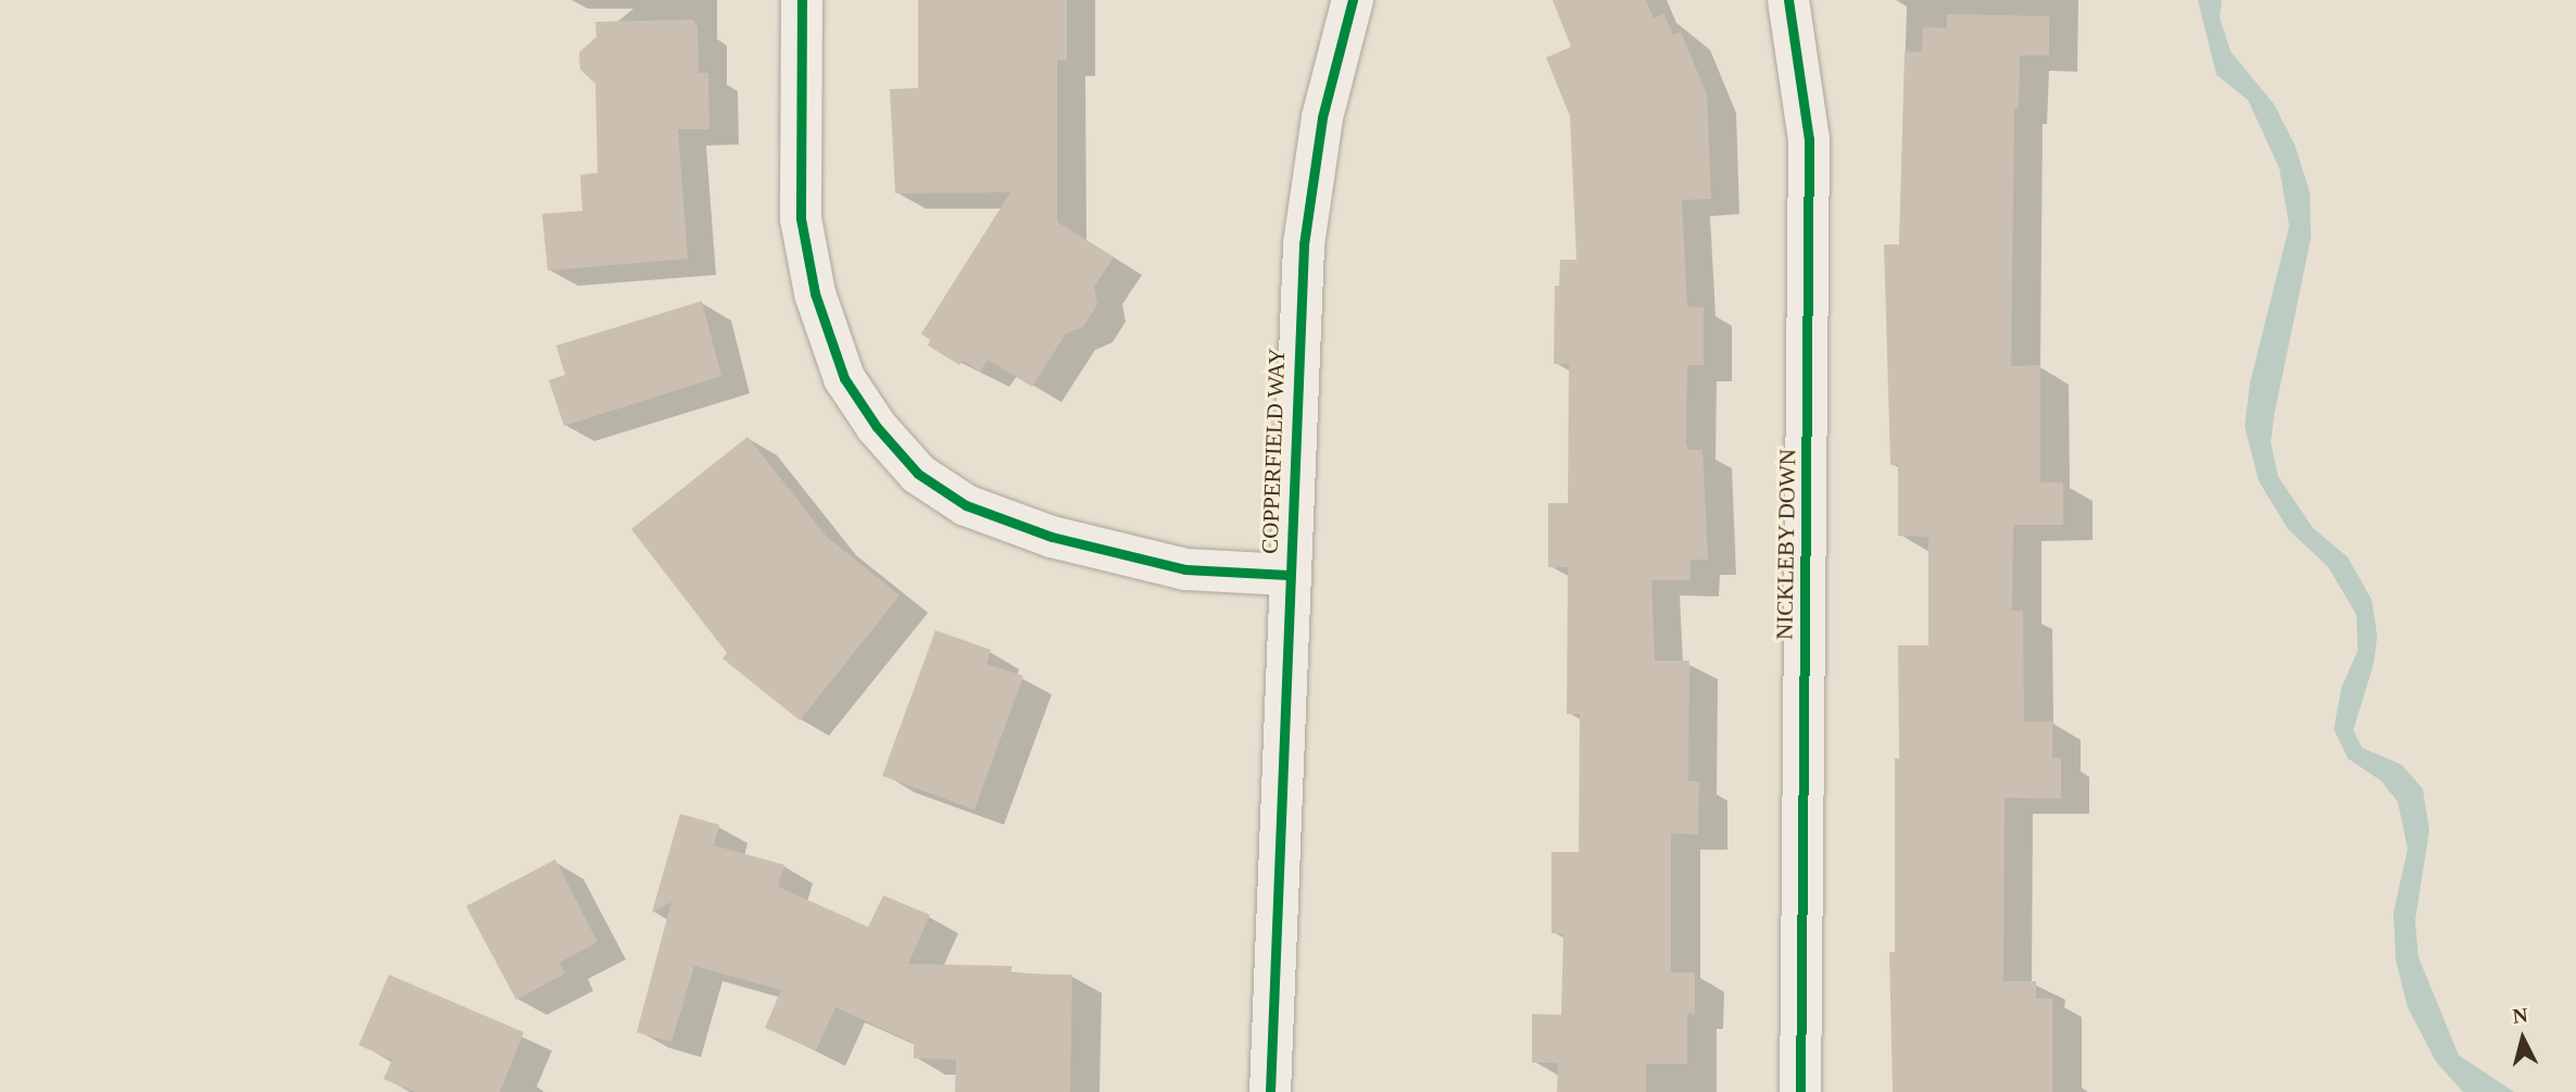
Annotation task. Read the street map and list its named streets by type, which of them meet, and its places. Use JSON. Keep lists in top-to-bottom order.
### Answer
{
  "streets": {
    "street": ["COPPERFIELD WAY", "NICKLEBY DOWN"]
  },
  "north": "top"
}
